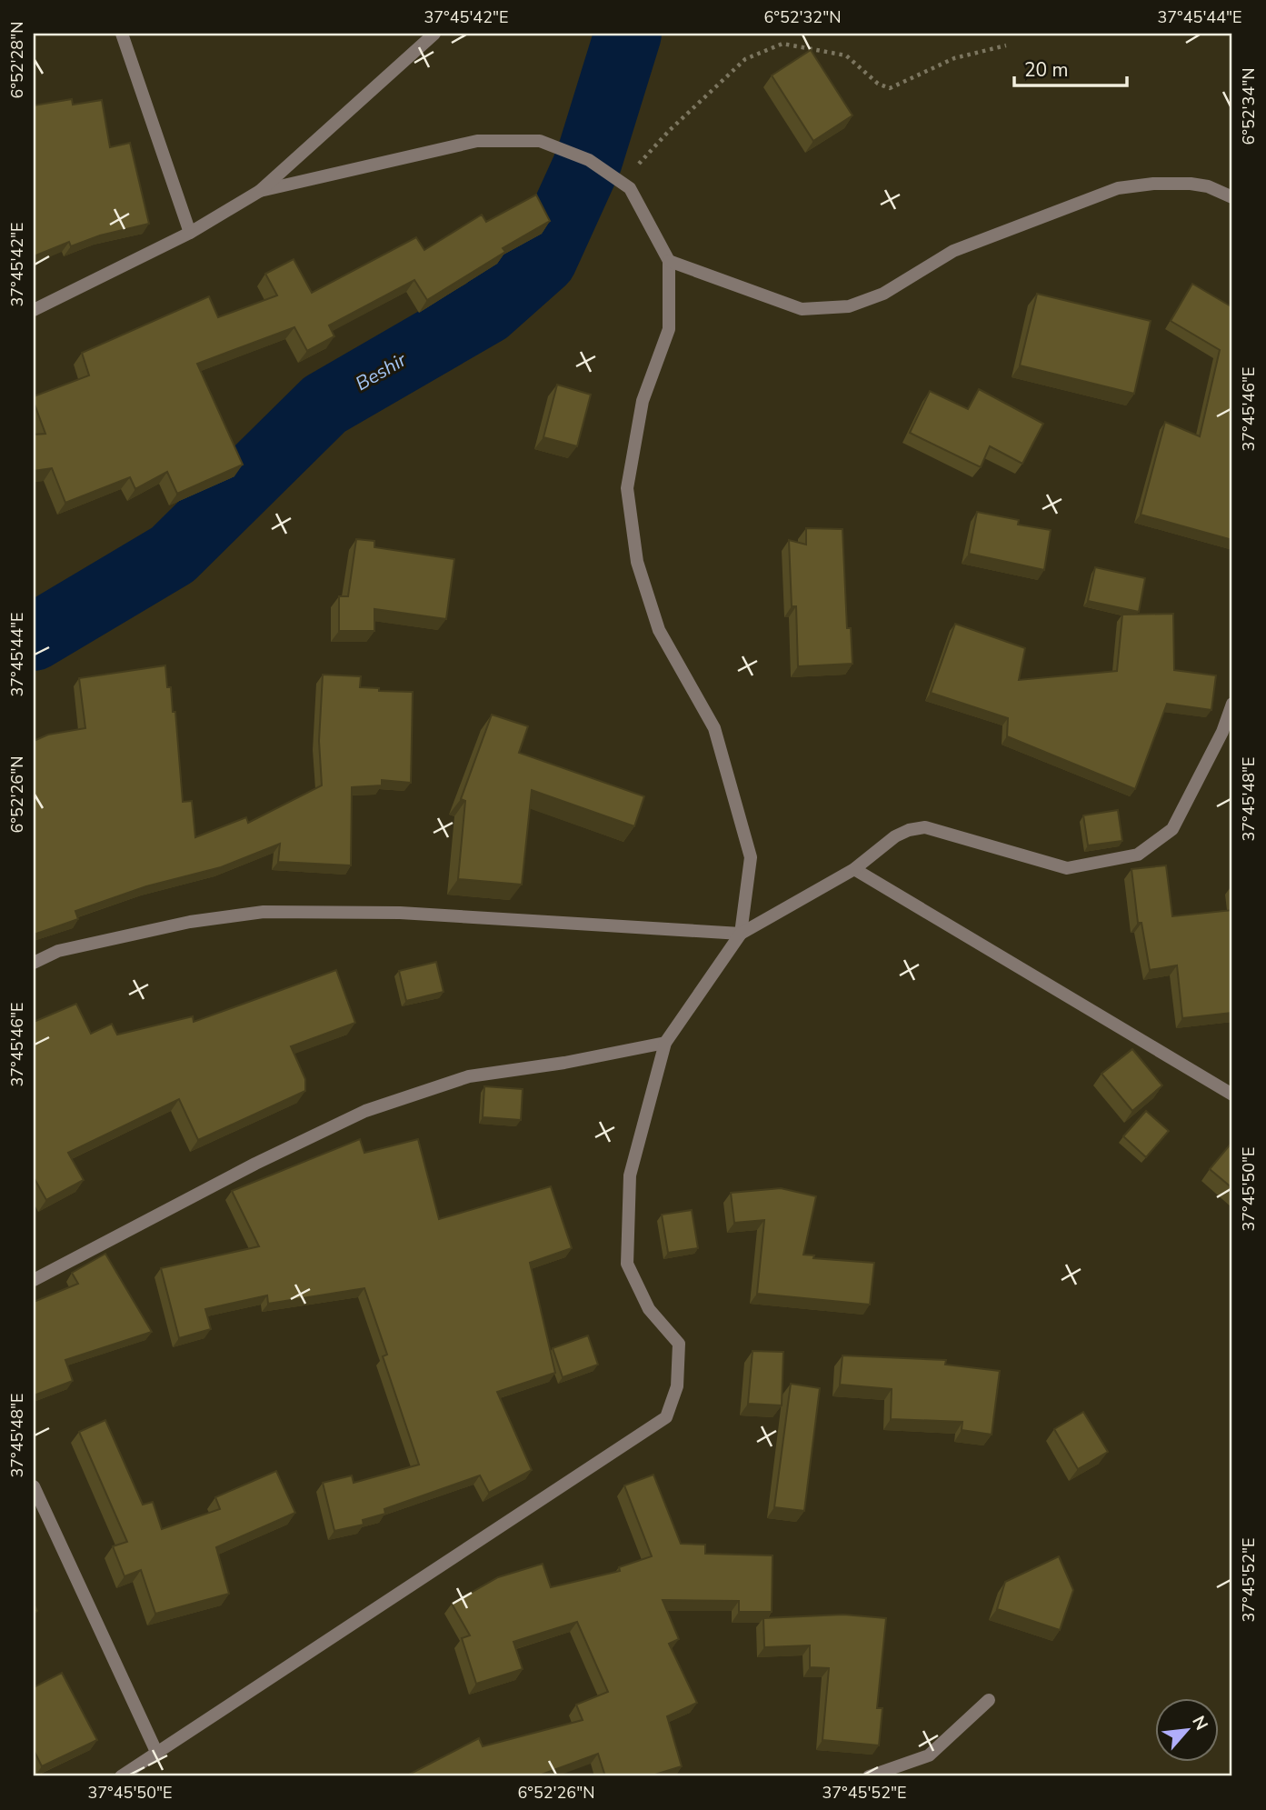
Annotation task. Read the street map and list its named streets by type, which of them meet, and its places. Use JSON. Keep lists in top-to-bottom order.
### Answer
{
  "water": ["Beshir"],
  "scale_bar": "20 m",
  "north": "top right",
  "coordinates": [
    "37°45'42\"E",
    "6°52'32\"N",
    "37°45'44\"E",
    "6°52'28\"N",
    "6°52'34\"N",
    "37°45'46\"E",
    "6°52'26\"N",
    "37°45'48\"E",
    "37°45'50\"E",
    "37°45'52\"E"
  ]
}
